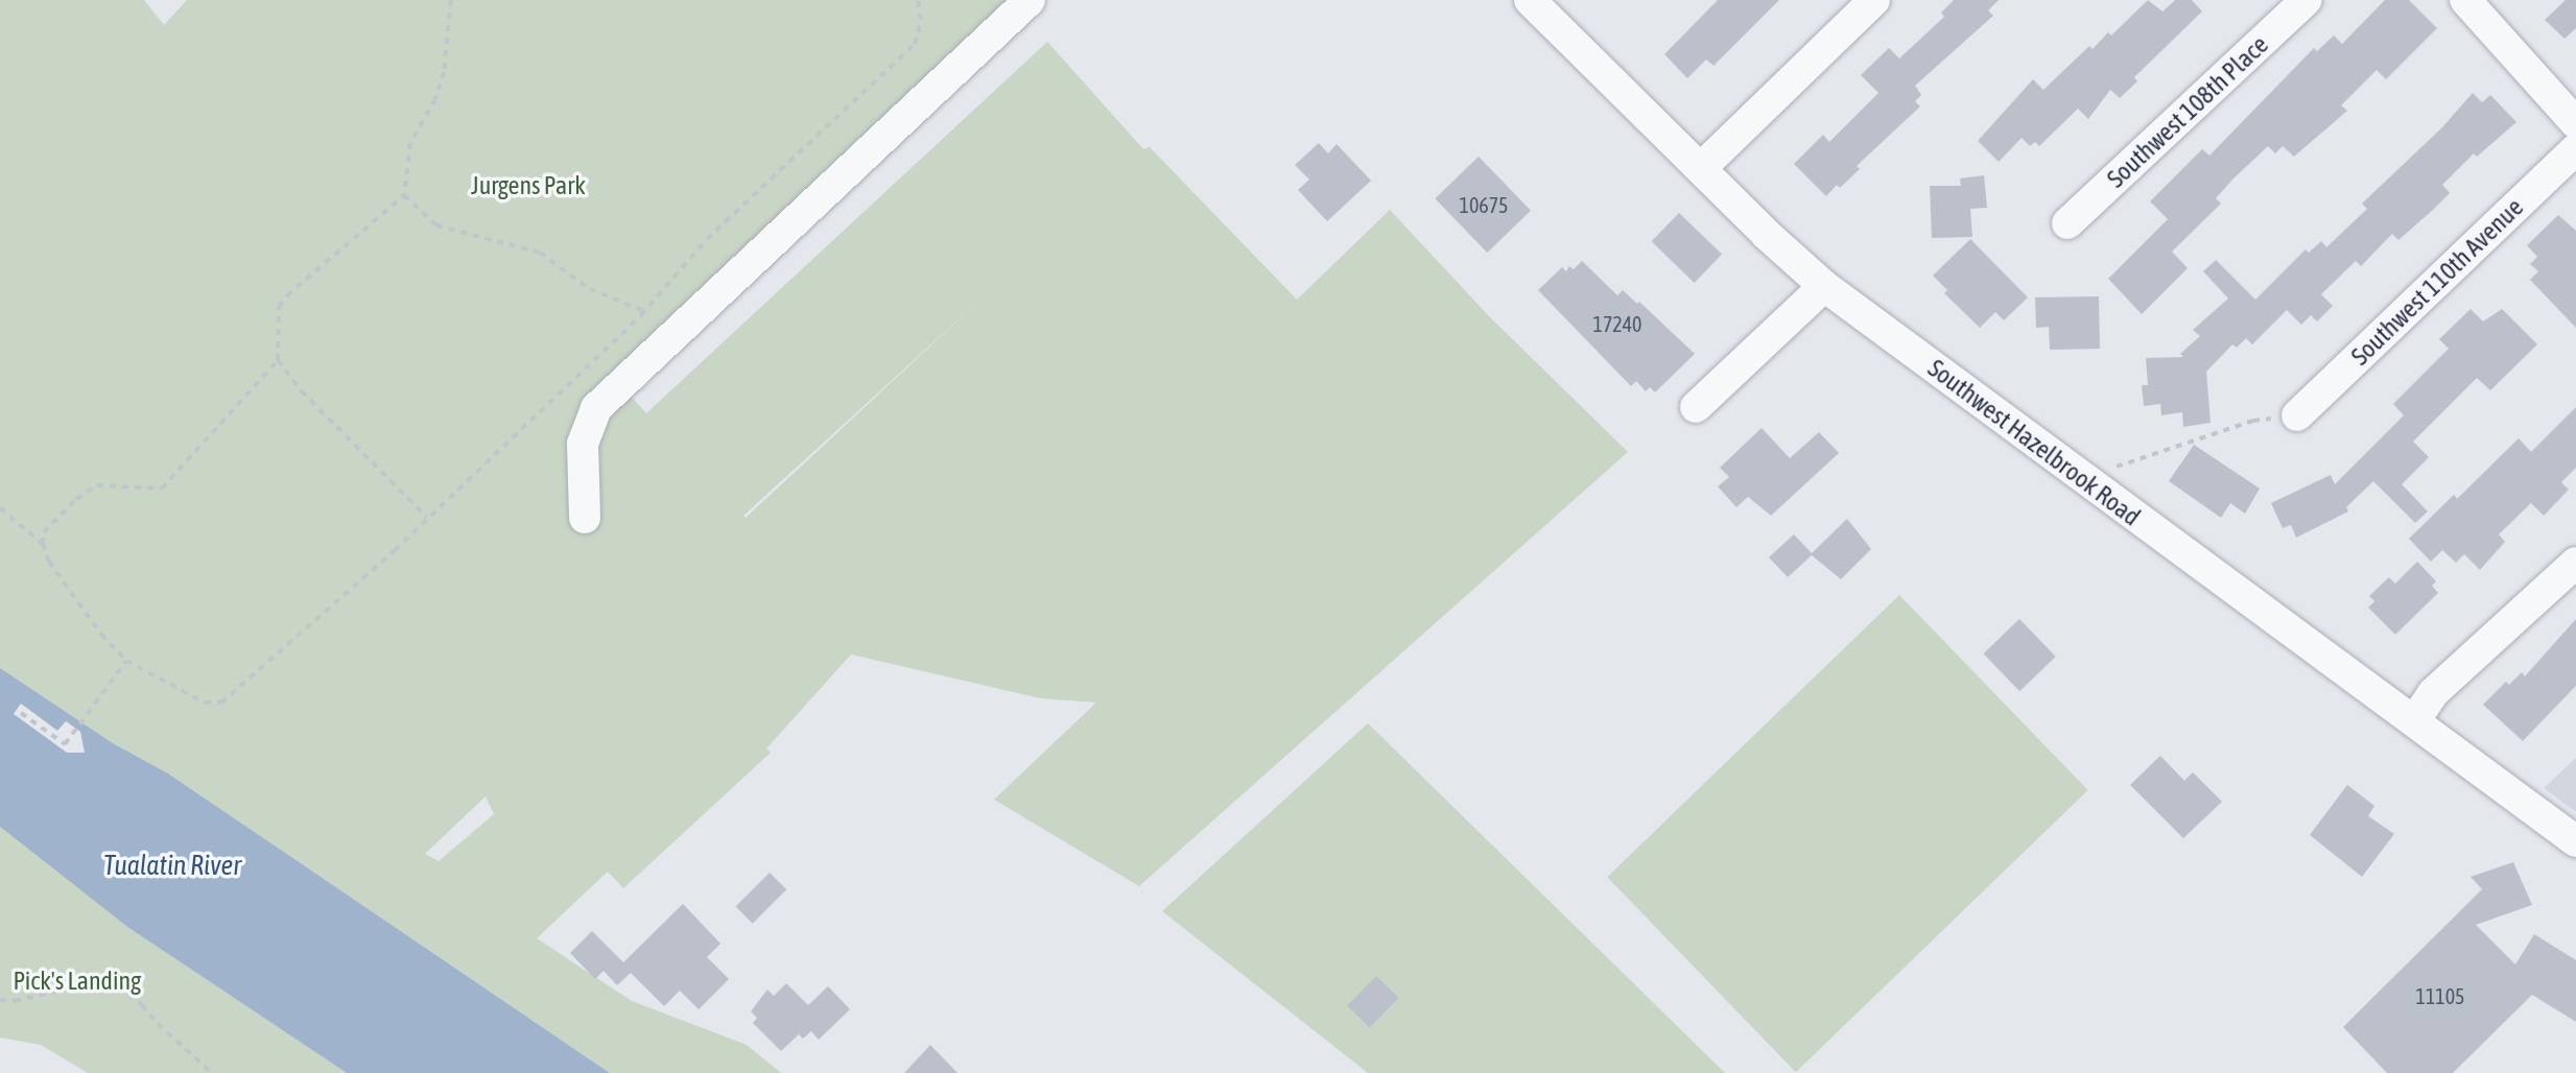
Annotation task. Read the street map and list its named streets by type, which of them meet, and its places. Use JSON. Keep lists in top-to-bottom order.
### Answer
{
  "streets": {
    "street": ["Southwest 108th Place", "Southwest 110th Avenue", "Southwest Hazelbrook Road"]
  },
  "water": ["Tualatin River"],
  "parks": ["Jurgens Park", "Pick's Landing"],
  "house_numbers": ["10675", "17240", "11105"]
}
